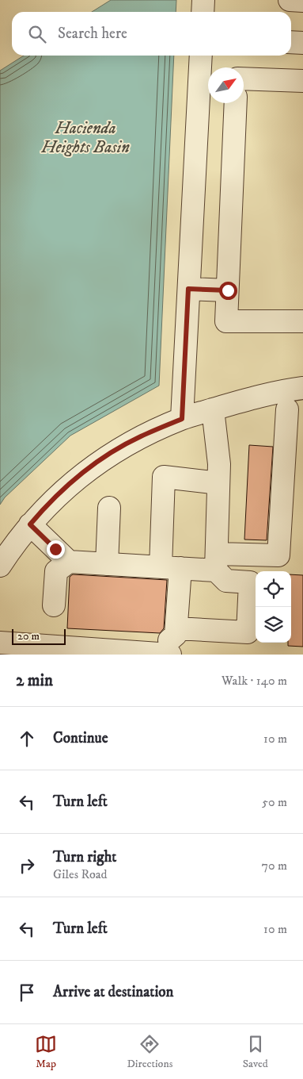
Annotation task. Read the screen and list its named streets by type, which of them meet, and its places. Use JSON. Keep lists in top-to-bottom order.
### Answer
{
  "water": ["Hacienda Heights Basin"],
  "scale_bar": "20 m",
  "north": "top right",
  "page": {
    "search": "Search here",
    "scale": "20 m",
    "heading": ["2 min", "Walk · 140 m"],
    "list": [
      ["Continue", "10 m"],
      ["Turn left", "50 m"],
      ["Turn right", "Giles Road", "70 m"],
      ["Turn left", "10 m"],
      "Arrive at destination"
    ],
    "nav": ["Map", "Directions", "Saved"]
  }
}
